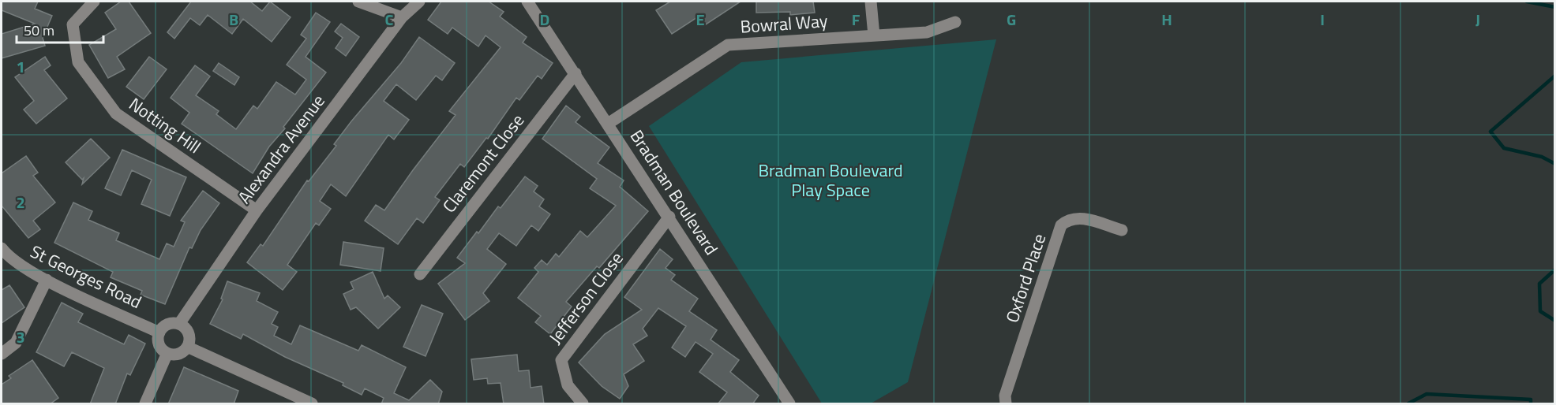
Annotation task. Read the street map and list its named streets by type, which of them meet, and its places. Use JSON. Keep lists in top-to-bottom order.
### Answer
{
  "streets": {
    "street": [
      "Bowral Way",
      "Notting Hill",
      "Alexandra Avenue",
      "Claremont Close",
      "Bradman Boulevard",
      "St Georges Road",
      "Oxford Place",
      "Jefferson Close"
    ]
  },
  "crossings": [
    ["Bowral Way", "Bradman Boulevard"],
    ["Notting Hill", "Alexandra Avenue"],
    ["Alexandra Avenue", "St Georges Road"],
    ["Claremont Close", "Bradman Boulevard"],
    ["Bradman Boulevard", "Jefferson Close"]
  ],
  "parks": ["Bradman Boulevard Play Space"],
  "scale_bar": "50 m",
  "grid": {
    "columns": [
      "B",
      "C",
      "D",
      "E",
      "F",
      "G",
      "H",
      "I",
      "J"
    ],
    "rows": ["1", "2", "3"]
  }
}
